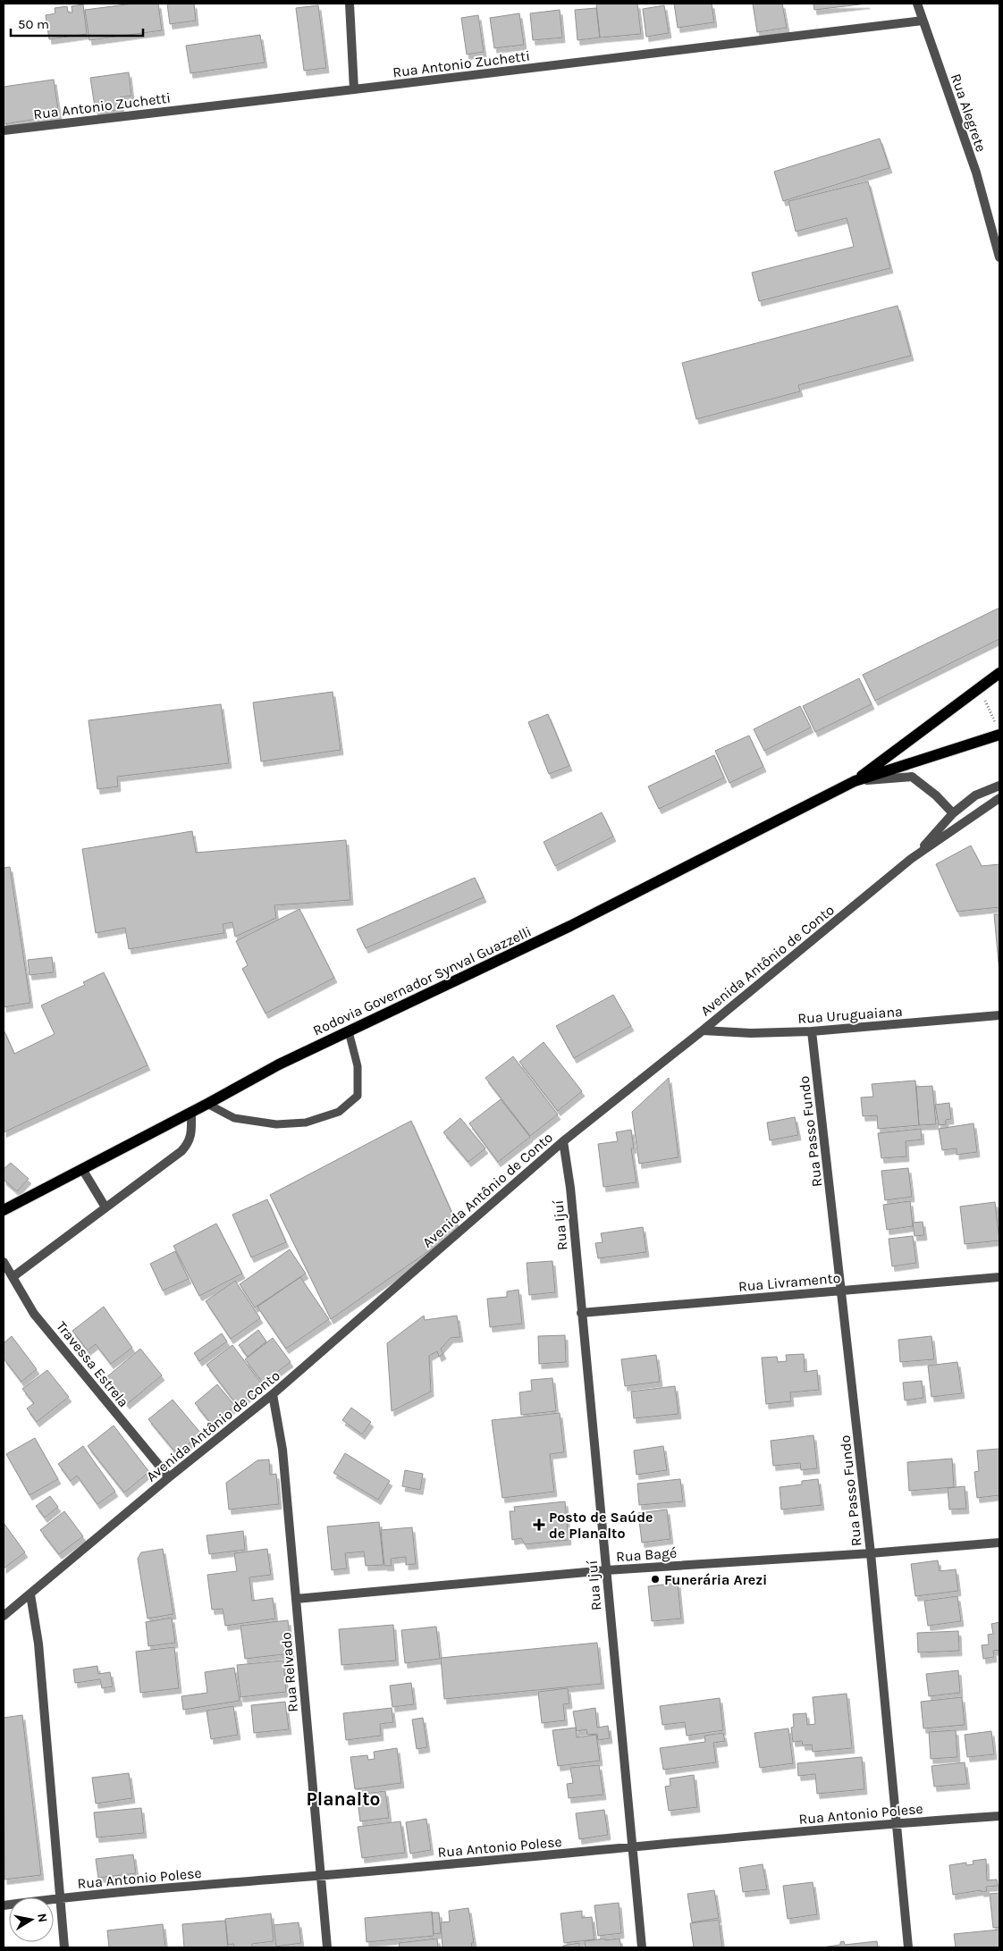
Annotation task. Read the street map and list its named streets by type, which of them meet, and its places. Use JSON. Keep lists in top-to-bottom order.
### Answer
{
  "streets": {
    "main road": ["Rodovia Governador Synval Guazzelli"],
    "street": [
      "Rua Antonio Zuchetti",
      "Rua Alegrete",
      "Avenida Antônio de Conto",
      "Rua Uruguaiana",
      "Rua Passo Fundo",
      "Rua Ijuí",
      "Rua Livramento",
      "Travessa Estrela",
      "Rua Bagé",
      "Rua Relvado",
      "Rua Antonio Polese"
    ]
  },
  "crossings": [
    ["Rua Antonio Zuchetti", "Rua Alegrete"],
    ["Avenida Antônio de Conto", "Rua Uruguaiana"],
    ["Avenida Antônio de Conto", "Rua Ijuí"],
    ["Avenida Antônio de Conto", "Travessa Estrela"],
    ["Avenida Antônio de Conto", "Rua Relvado"],
    ["Rua Uruguaiana", "Rua Passo Fundo"],
    ["Rua Passo Fundo", "Rua Livramento"],
    ["Rua Passo Fundo", "Rua Bagé"],
    ["Rua Passo Fundo", "Rua Antonio Polese"],
    ["Rua Ijuí", "Rua Livramento"],
    ["Rua Ijuí", "Rua Bagé"],
    ["Rua Ijuí", "Rua Antonio Polese"],
    ["Rua Bagé", "Rua Relvado"],
    ["Rua Relvado", "Rua Antonio Polese"]
  ],
  "districts": ["Planalto"],
  "places": {
    "health": ["Posto de Saúde de Planalto"],
    "other": ["Funerária Arezi"]
  },
  "scale_bar": "50 m",
  "north": "right"
}
